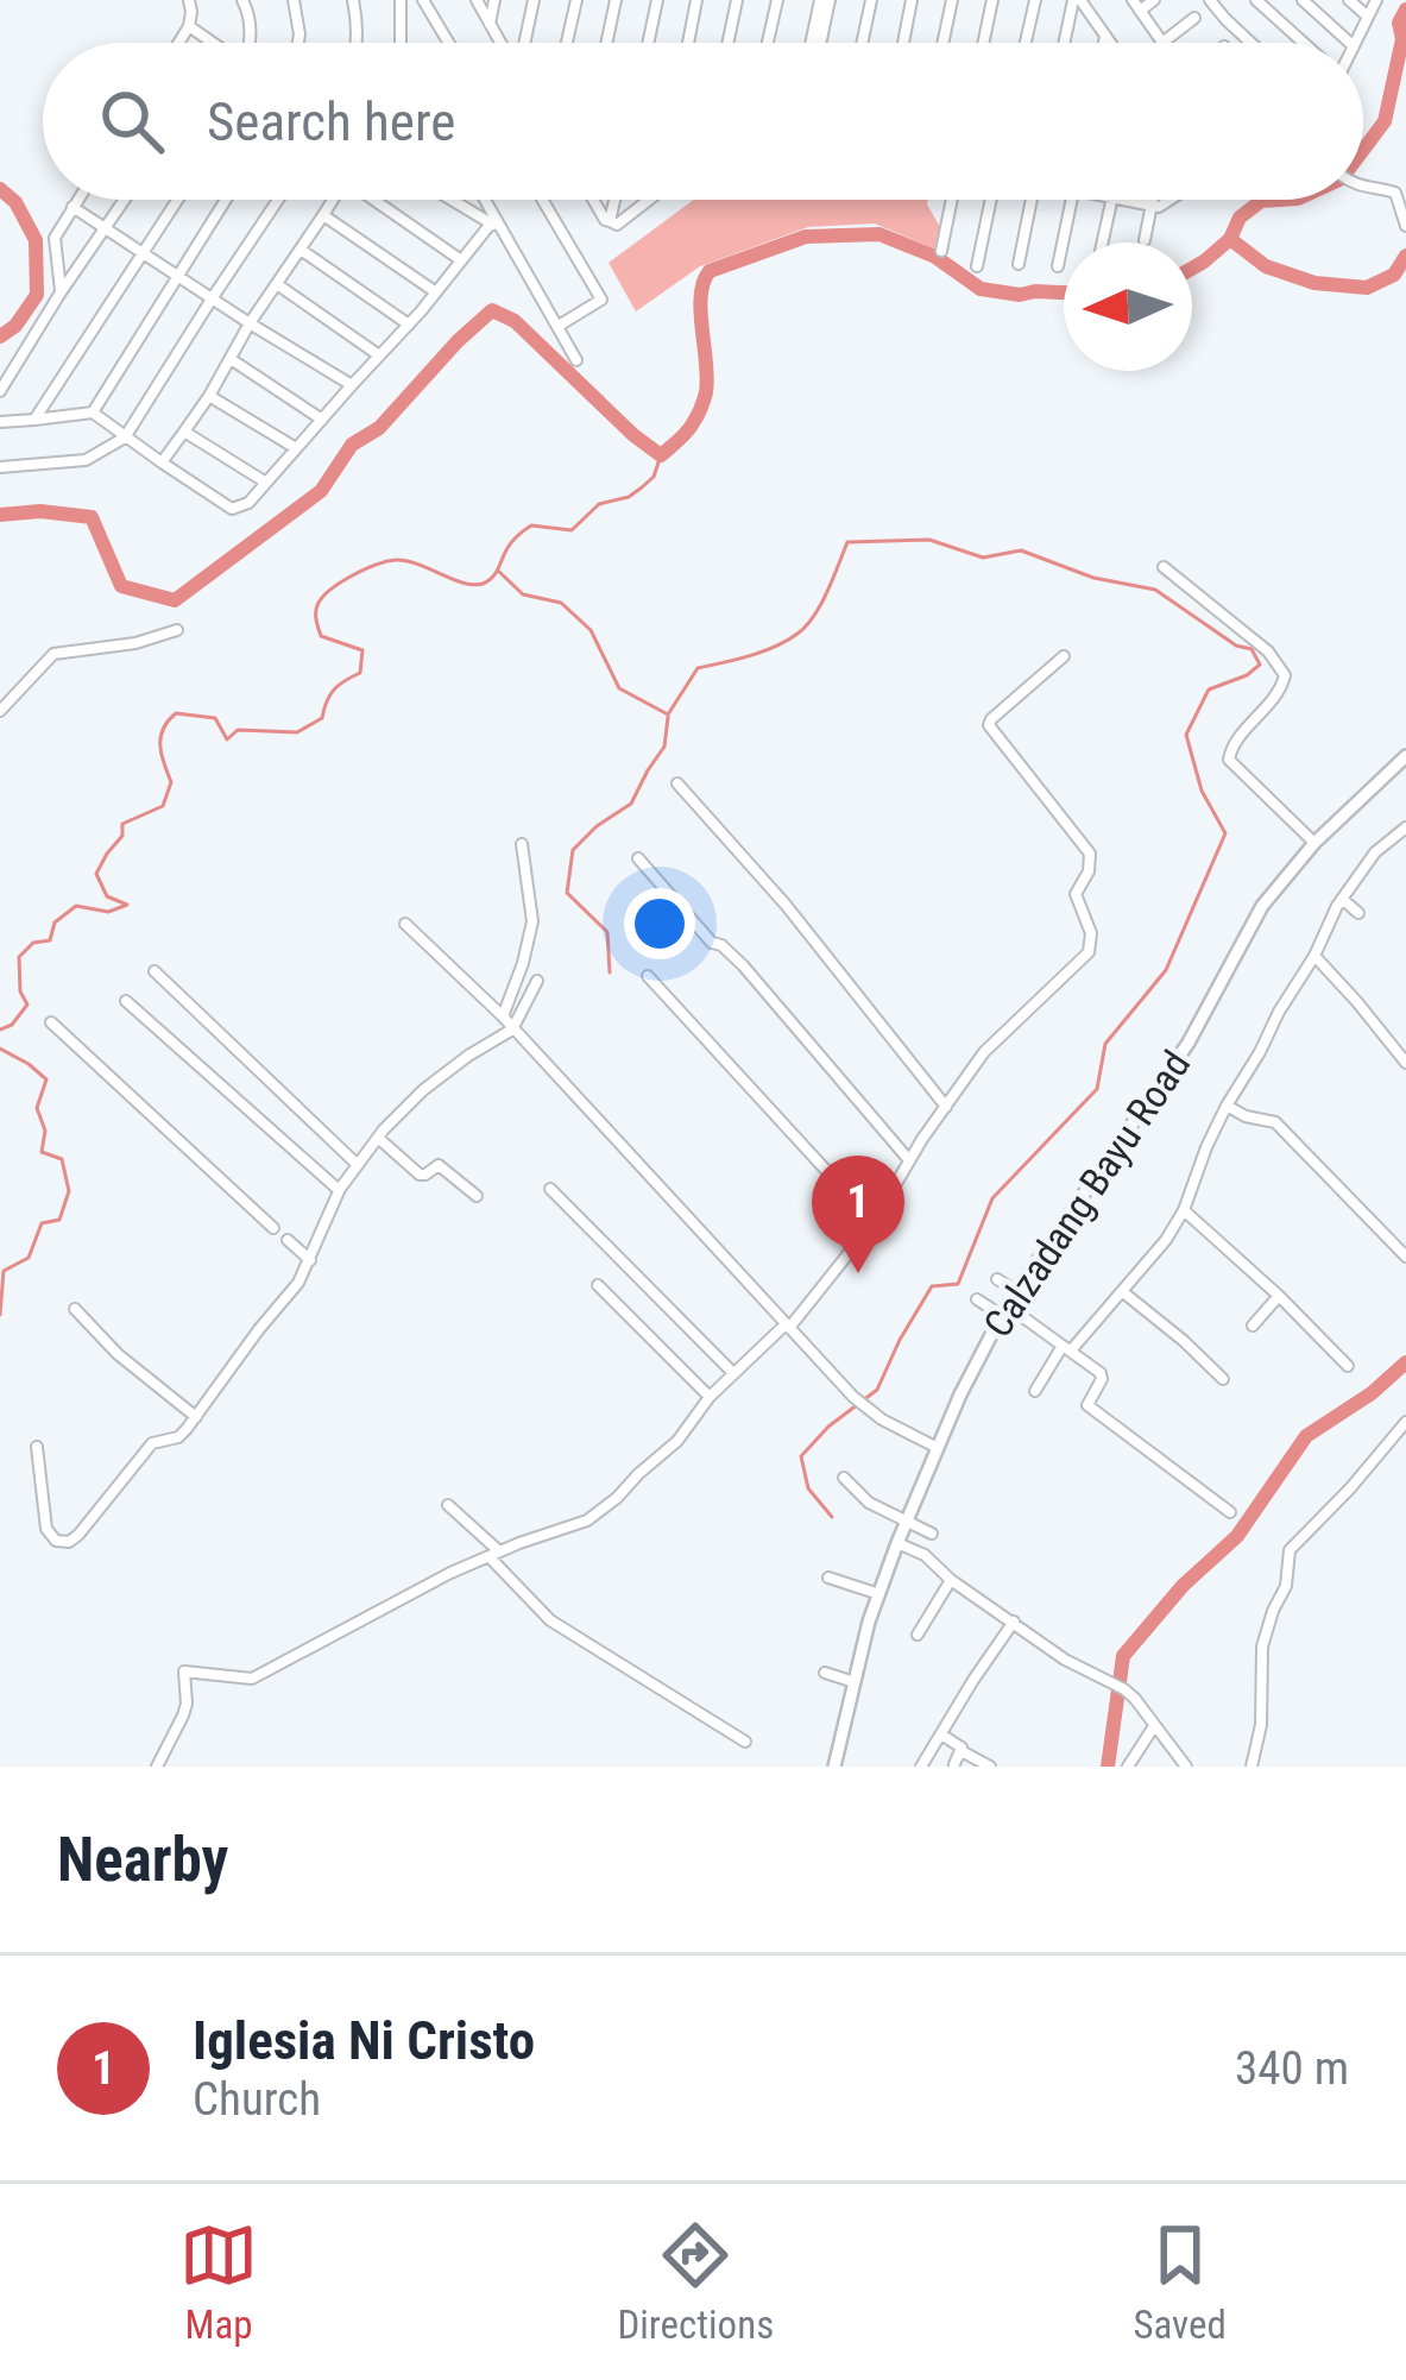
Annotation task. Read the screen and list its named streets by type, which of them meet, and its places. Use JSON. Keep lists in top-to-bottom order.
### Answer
{
  "streets": {
    "street": ["Calzadang Bayu Road"]
  },
  "north": "left",
  "page": {
    "search": "Search here",
    "pins": "1",
    "heading": "Nearby",
    "list": [
      {
        "mark": "1",
        "name": "Iglesia Ni Cristo",
        "note": "Church",
        "value": "340 m"
      }
    ],
    "nav": ["Map", "Directions", "Saved"]
  }
}
